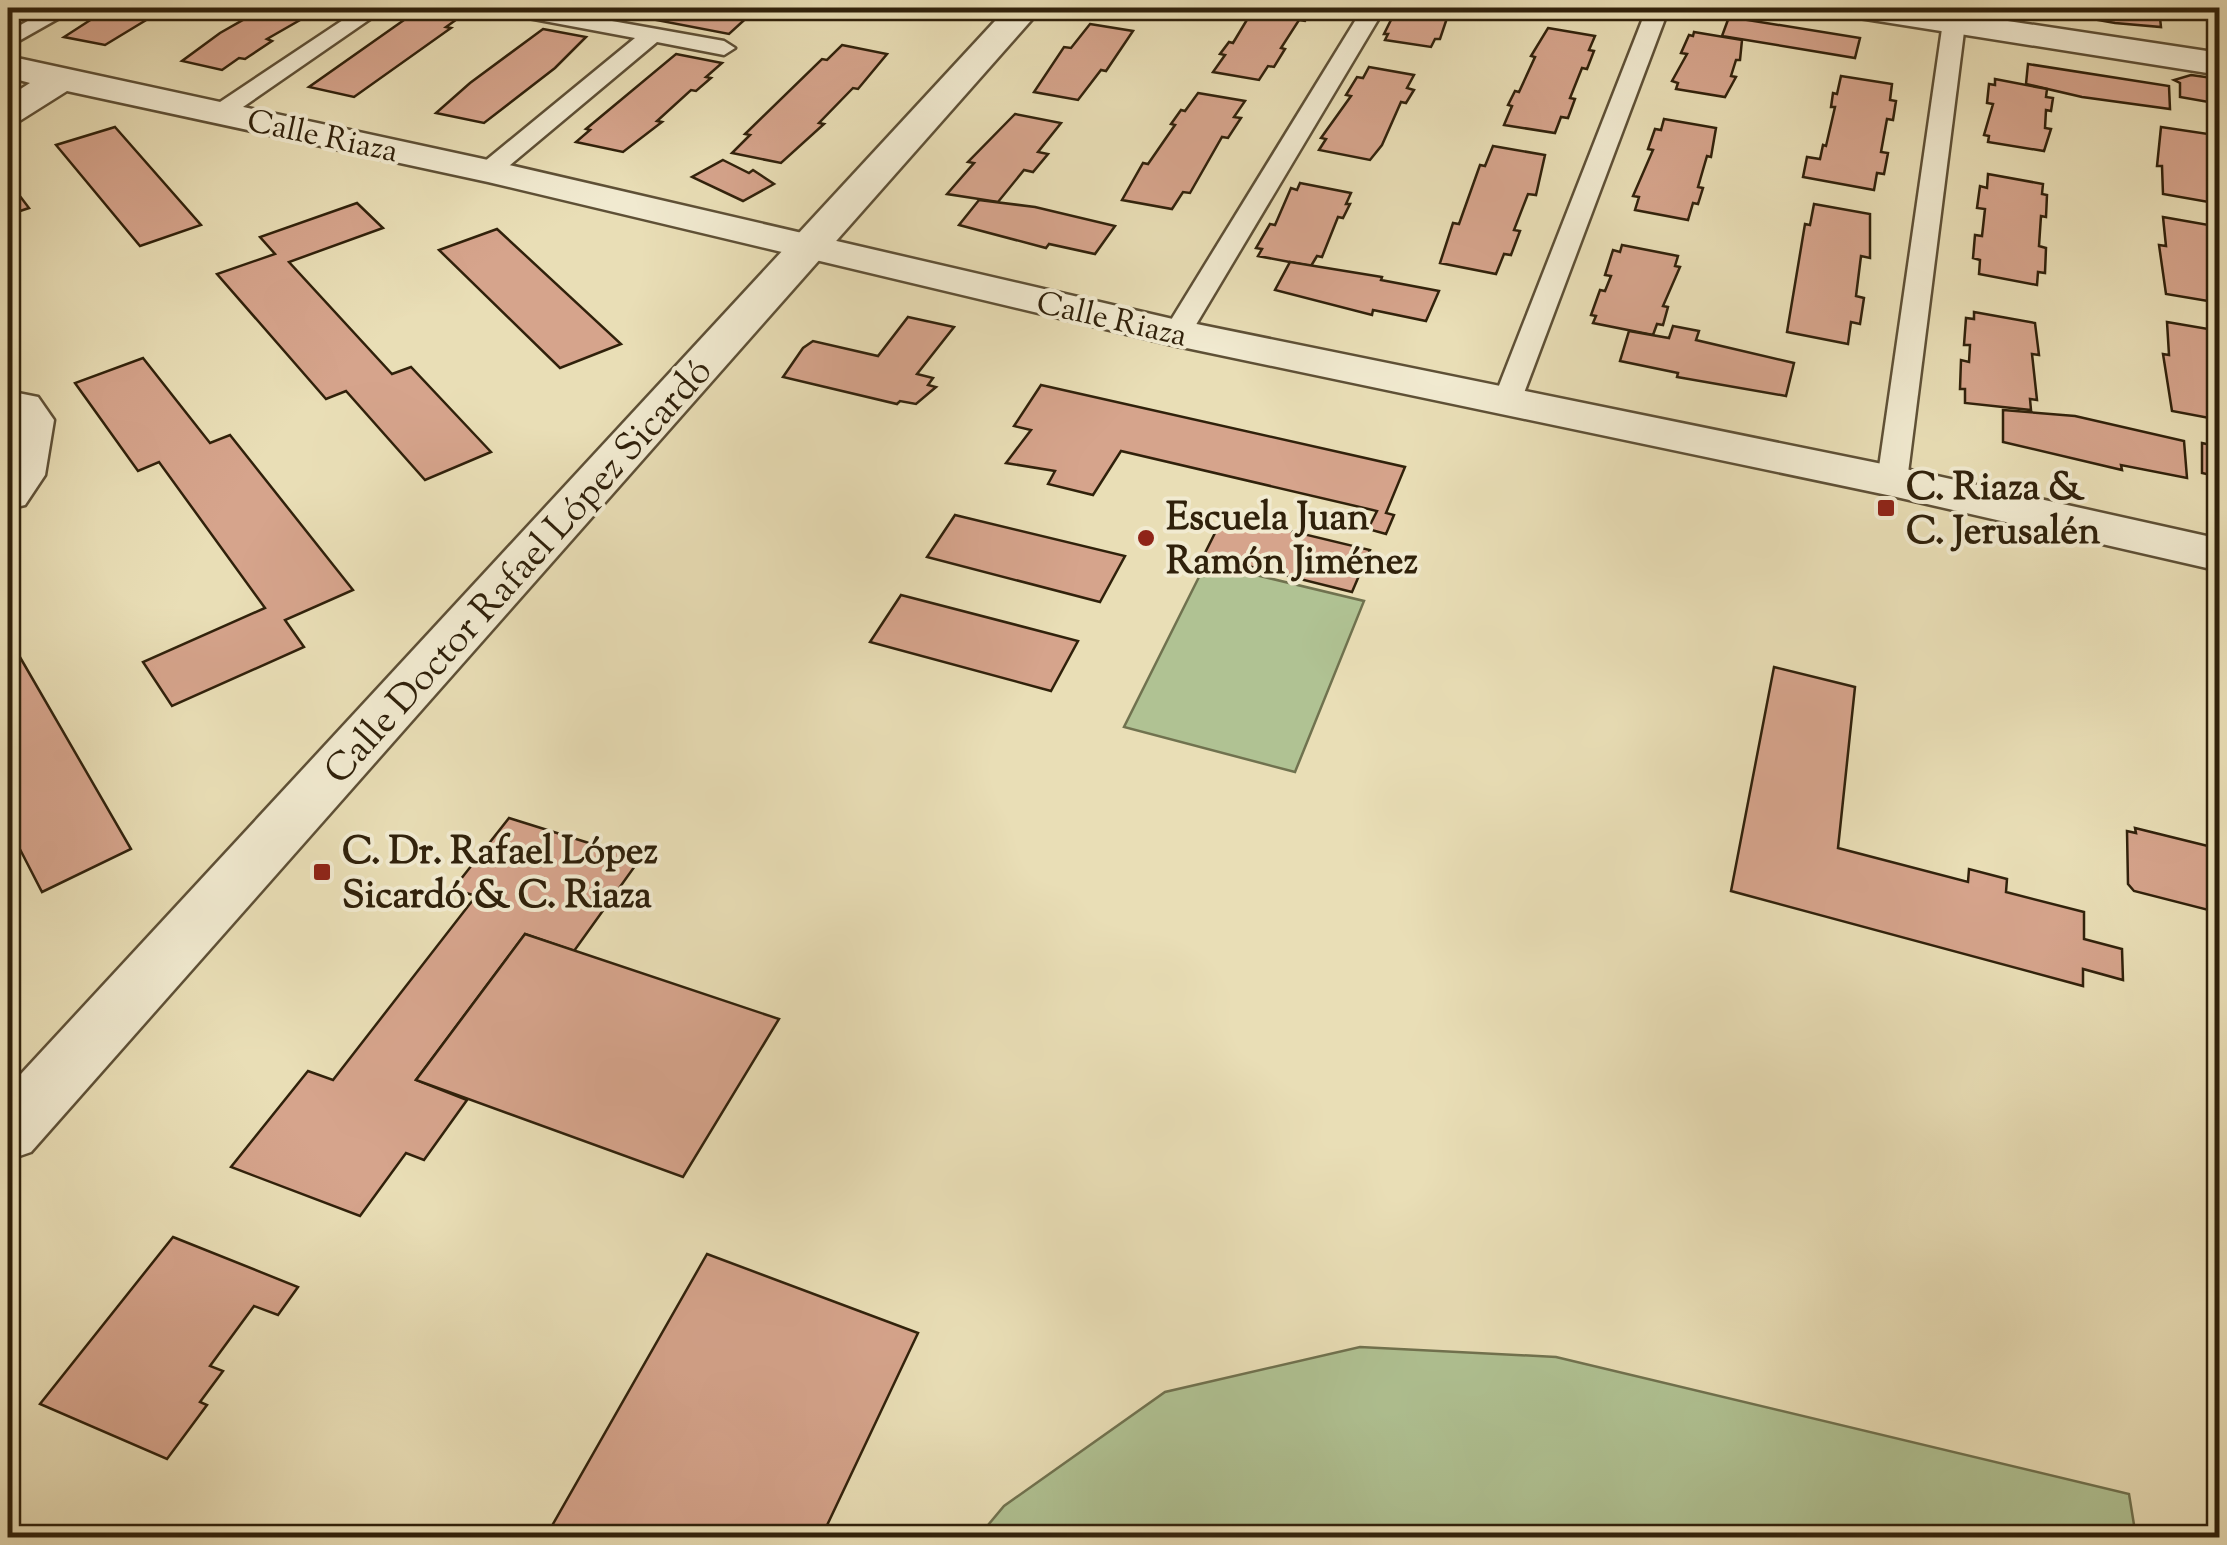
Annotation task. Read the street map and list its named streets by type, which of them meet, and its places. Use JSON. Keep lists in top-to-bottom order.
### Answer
{
  "streets": {
    "street": ["Calle Riaza", "Calle Doctor Rafael López Sicardó"]
  },
  "crossings": [
    ["Calle Riaza", "Calle Doctor Rafael López Sicardó"]
  ],
  "places": {
    "transit": ["C. Riaza & C. Jerusalén", "C. Dr. Rafael López Sicardó & C. Riaza"],
    "other": ["Escuela Juan Ramón Jiménez"]
  }
}
